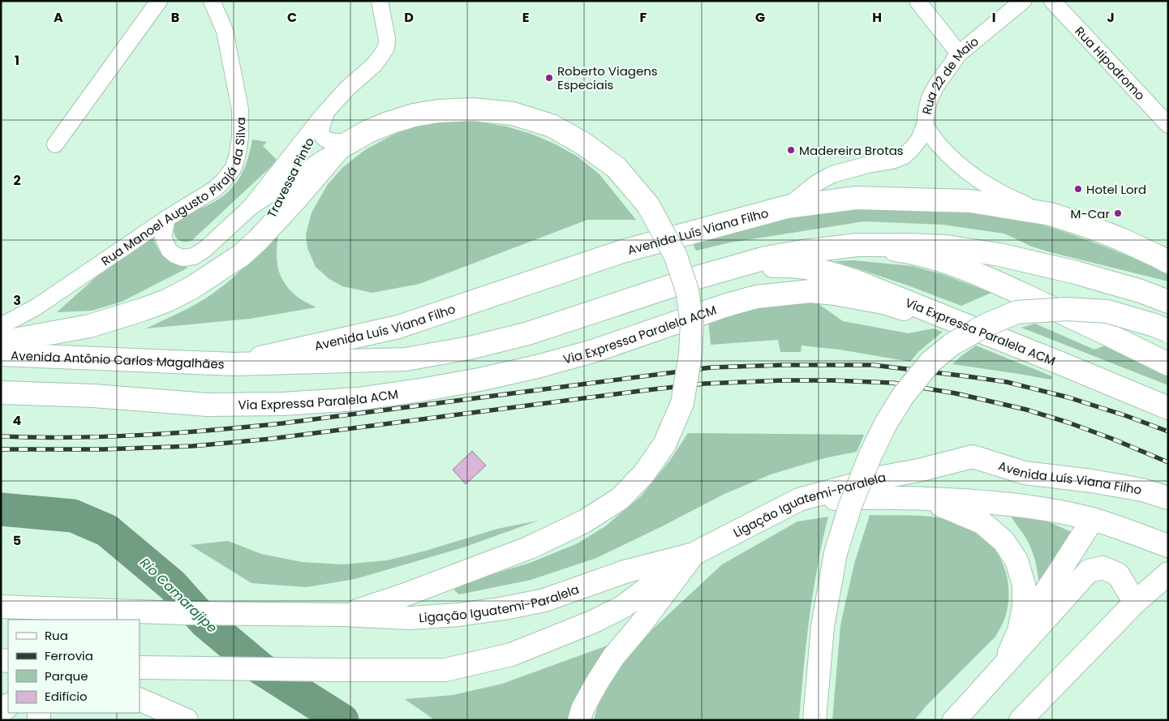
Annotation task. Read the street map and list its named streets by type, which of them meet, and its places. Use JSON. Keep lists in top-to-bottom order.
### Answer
{
  "streets": {
    "main road": [
      "Avenida Luís Viana Filho",
      "Via Expressa Paralela ACM",
      "Avenida Antônio Carlos Magalhães",
      "Ligação Iguatemi-Paralela"
    ],
    "street": [
      "Rua Hipodromo",
      "Rua 22 de Maio",
      "Travessa Pinto",
      "Rua Manoel Augusto Pirajá da Silva"
    ]
  },
  "crossings": [
    ["Rua 22 de Maio", "Avenida Luís Viana Filho"],
    ["Avenida Luís Viana Filho", "Avenida Antônio Carlos Magalhães"],
    ["Avenida Luís Viana Filho", "Ligação Iguatemi-Paralela"]
  ],
  "water": ["Rio Camarajipe"],
  "places": [
    "Roberto Viagens Especiais",
    "Madereira Brotas",
    "Hotel Lord",
    "M-Car"
  ],
  "legend": [
    "Rua",
    "Ferrovia",
    "Parque",
    "Edifício"
  ],
  "grid": {
    "columns": [
      "A",
      "B",
      "C",
      "D",
      "E",
      "F",
      "G",
      "H",
      "I",
      "J"
    ],
    "rows": [
      "1",
      "2",
      "3",
      "4",
      "5"
    ]
  }
}
